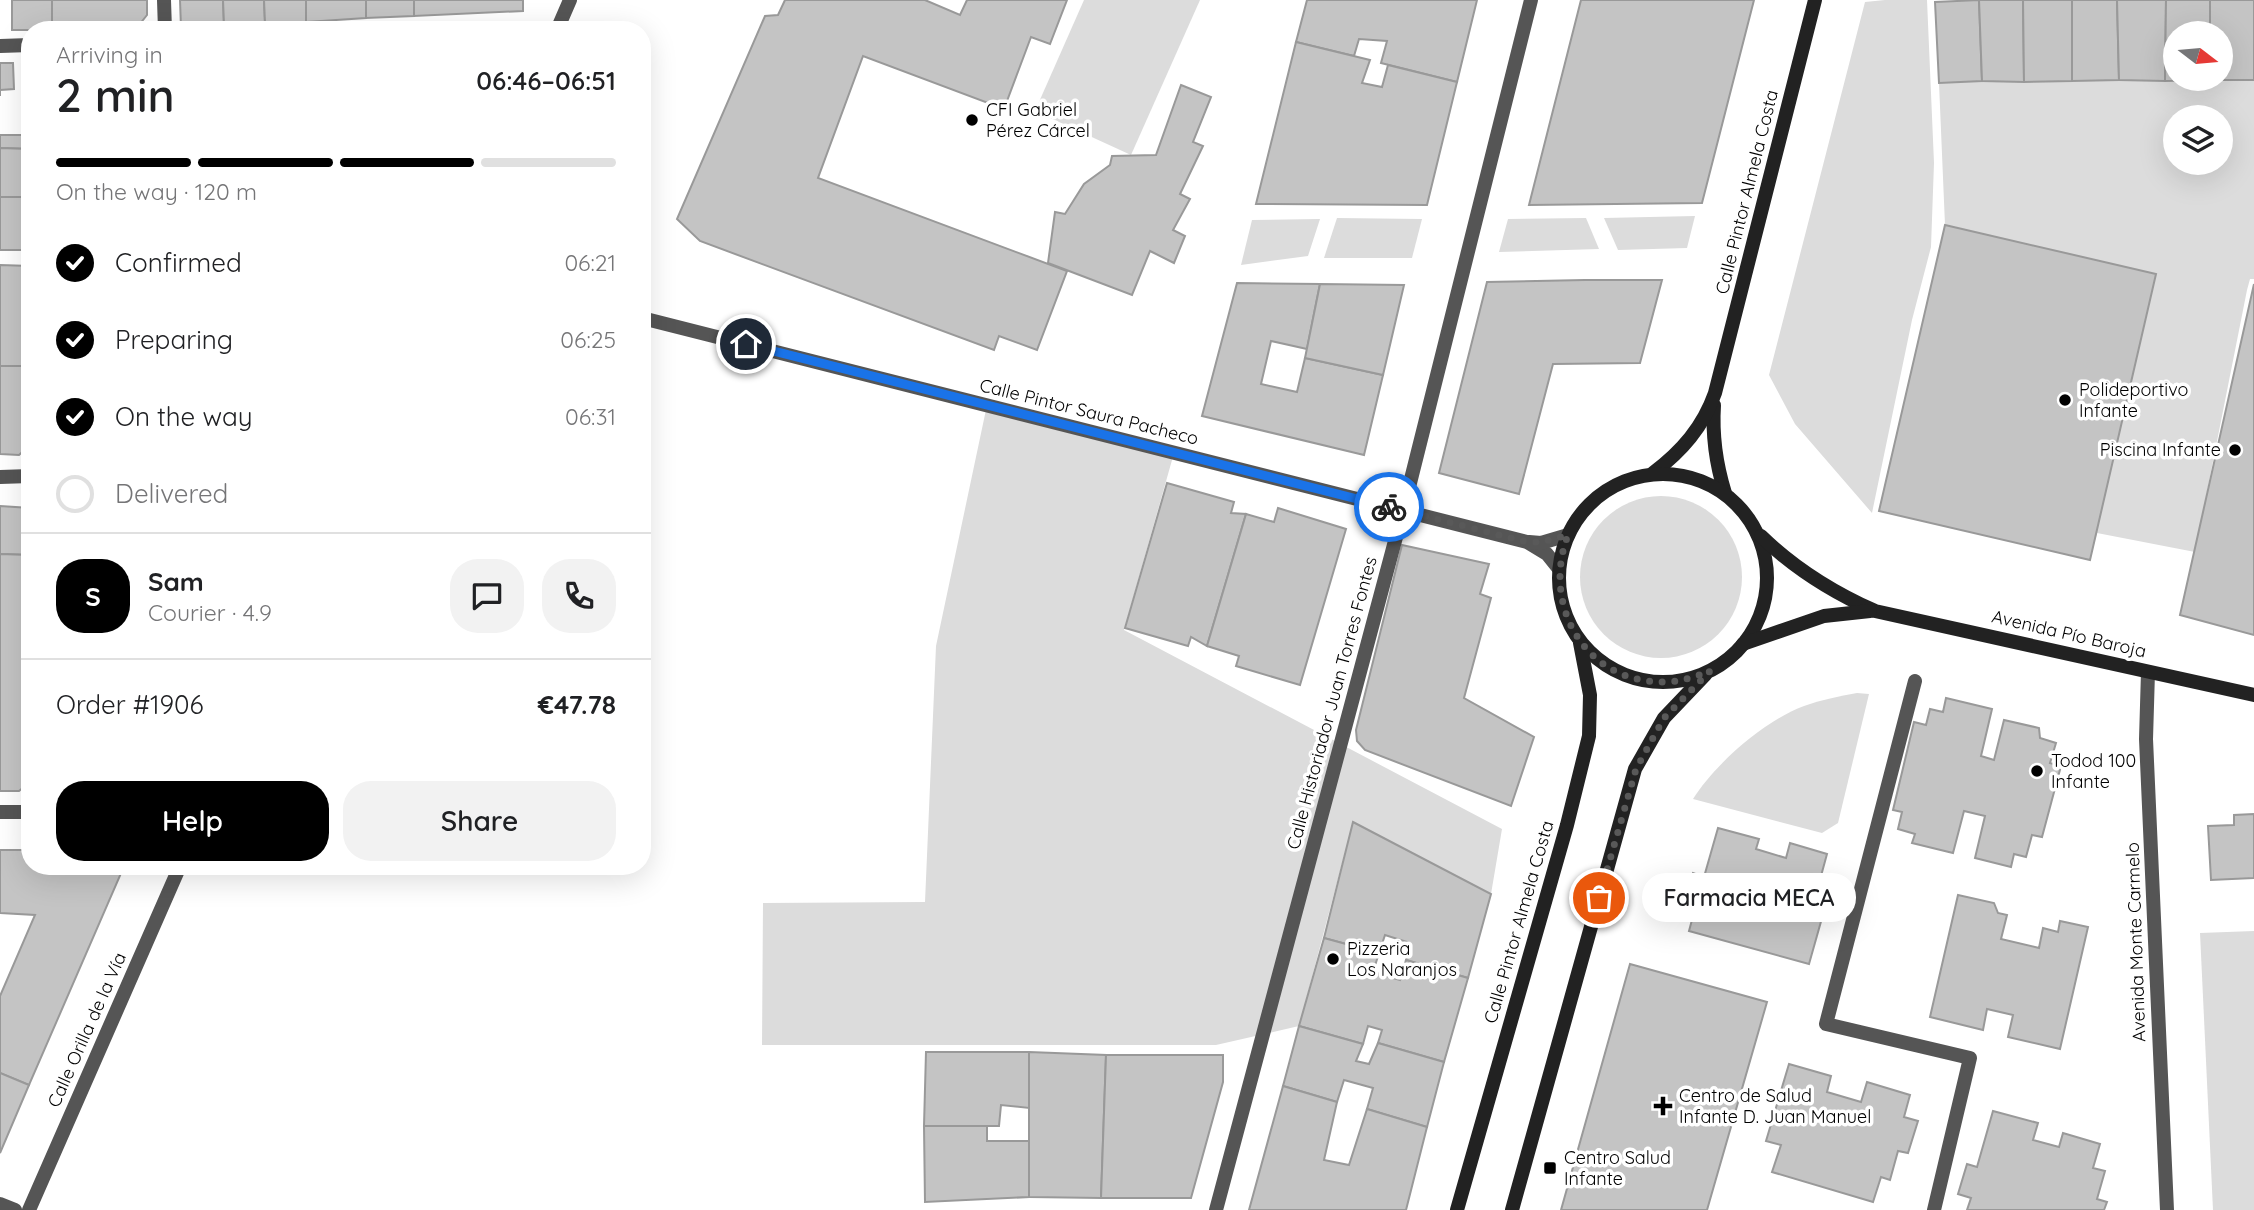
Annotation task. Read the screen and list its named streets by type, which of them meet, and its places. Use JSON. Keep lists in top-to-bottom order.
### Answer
{
  "streets": {
    "main road": ["Calle Pintor Almela Costa", "Avenida Pío Baroja"],
    "street": [
      "Calle Pintor Saura Pacheco",
      "Calle Historiador Juan Torres Fontes",
      "Avenida Monte Carmelo",
      "Calle Orilla de la Vía"
    ]
  },
  "crossings": [
    ["Calle Pintor Almela Costa", "Calle Pintor Saura Pacheco"],
    ["Calle Pintor Almela Costa", "Avenida Pío Baroja"],
    ["Calle Pintor Saura Pacheco", "Avenida Pío Baroja"],
    ["Calle Pintor Saura Pacheco", "Calle Historiador Juan Torres Fontes"],
    ["Avenida Pío Baroja", "Avenida Monte Carmelo"]
  ],
  "places": {
    "other": [
      "CFI Gabriel Pérez Cárcel",
      "Polideportivo Infante",
      "Piscina Infante",
      "Todod 100 Infante",
      "Farmacia MECA",
      "Pizzeria Los Naranjos"
    ],
    "health": ["Centro de Salud Infante D. Juan Manuel"],
    "transit": ["Centro Salud Infante"]
  },
  "north": "right",
  "page": {
    "heading": ["2 min", "Arriving in", "06:46–06:51"],
    "panel": [
      "Sam",
      "Courier · 4.9",
      "Order #1906",
      "€47.78"
    ],
    "bar": "On the way · 120 m",
    "list": [
      ["Confirmed", "06:21"],
      ["Preparing", "06:25"],
      ["On the way", "06:31"],
      "Delivered"
    ],
    "round": "S",
    "buttons": ["Help", "Share"],
    "bubble": "Farmacia MECA"
  }
}
